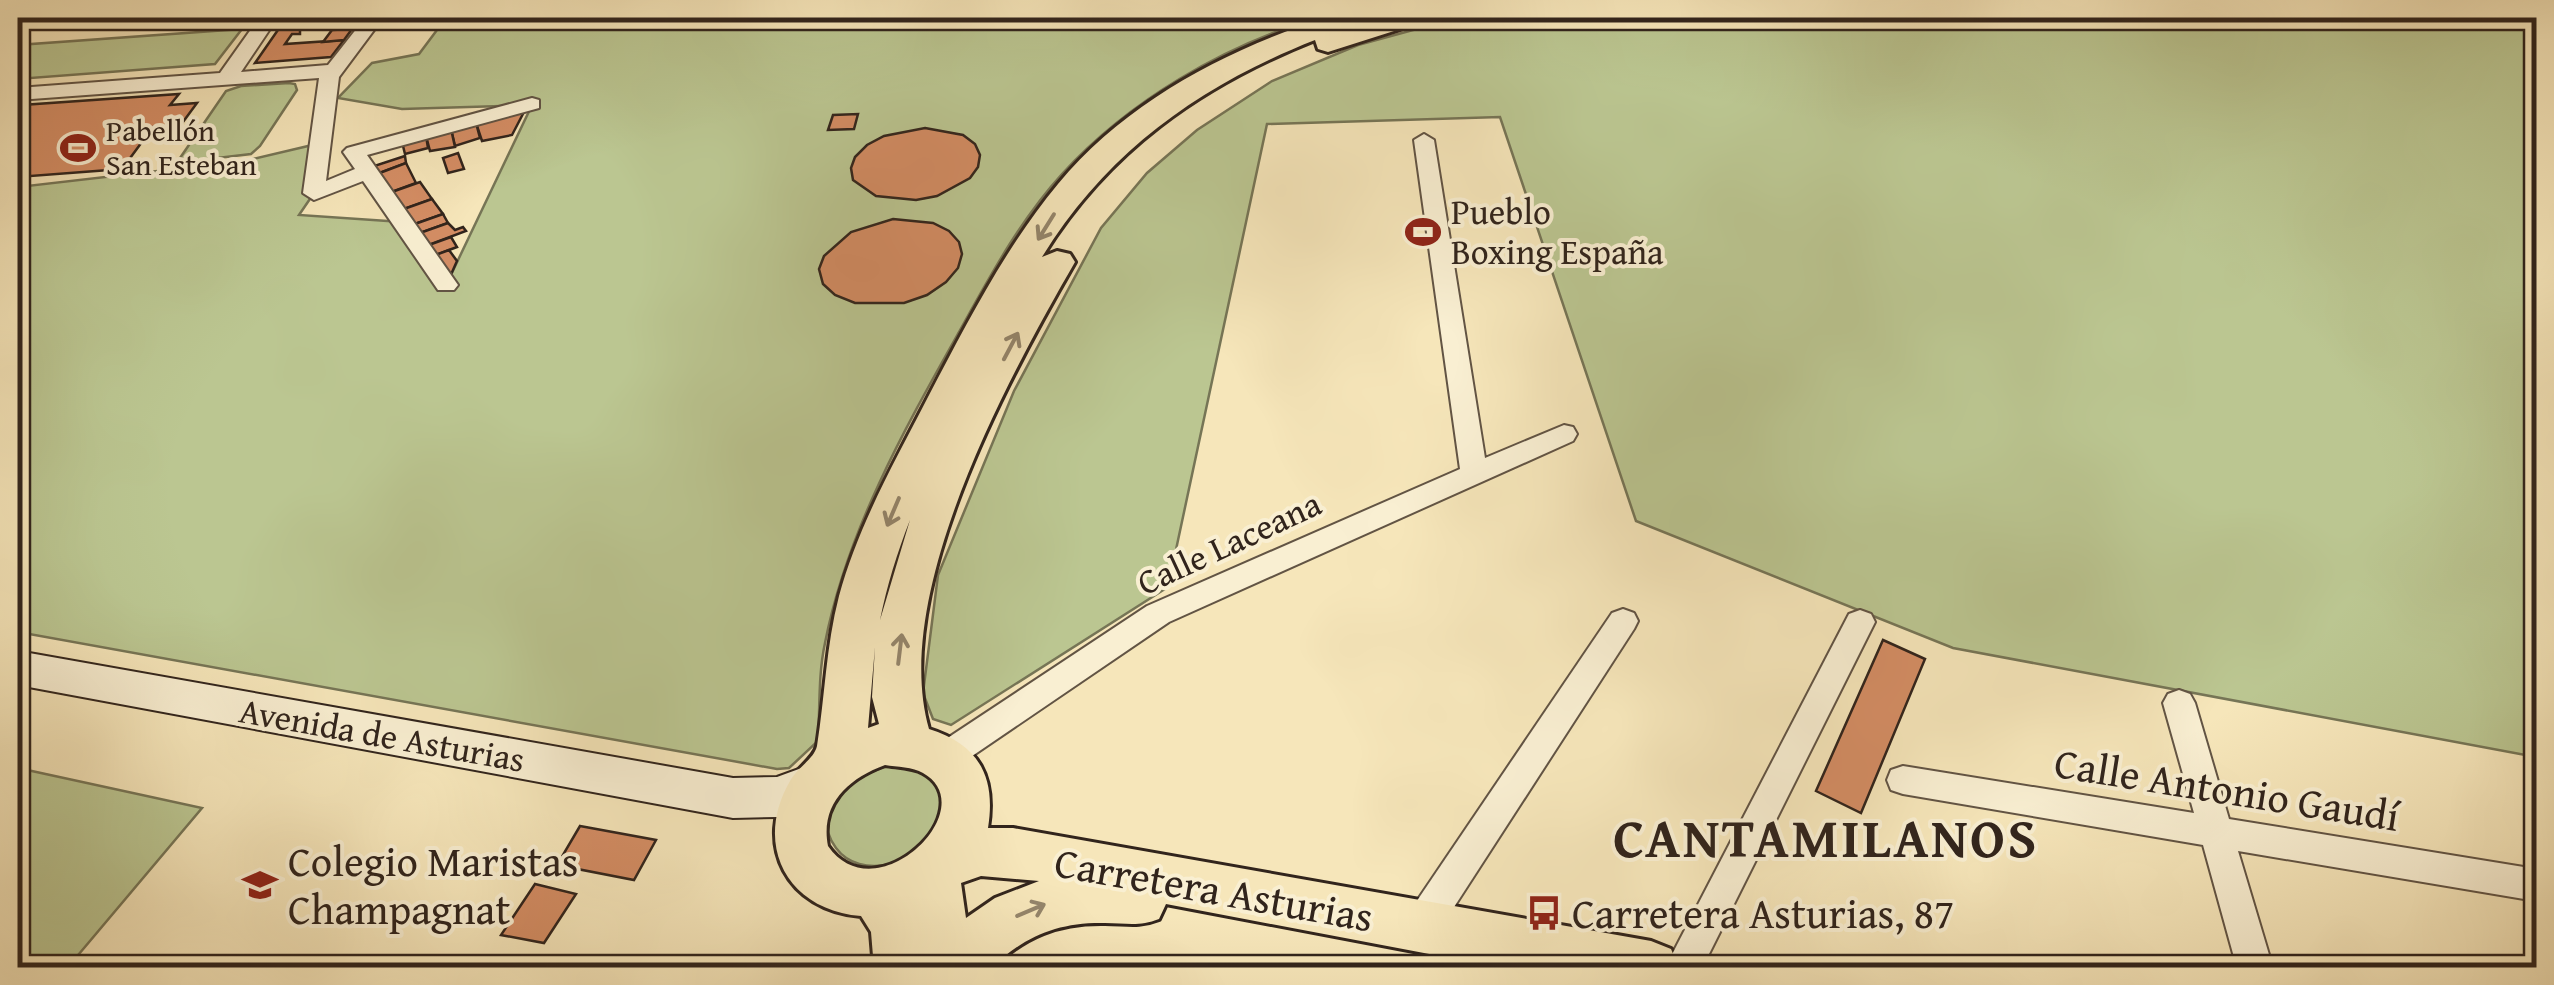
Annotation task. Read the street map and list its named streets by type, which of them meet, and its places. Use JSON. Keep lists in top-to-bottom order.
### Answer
{
  "streets": {
    "main road": ["Avenida de Asturias", "Carretera Asturias"],
    "street": ["Calle Laceana", "Calle Antonio Gaudí"]
  },
  "crossings": [
    ["Calle Laceana", "Avenida de Asturias"],
    ["Calle Laceana", "Carretera Asturias"],
    ["Avenida de Asturias", "Carretera Asturias"]
  ],
  "districts": ["CANTAMILANOS"],
  "places": {
    "sports": ["Pabellón San Esteban", "Pueblo Boxing España"],
    "school or university": ["Colegio Maristas Champagnat"],
    "bus stop": ["Carretera Asturias, 87"]
  }
}
